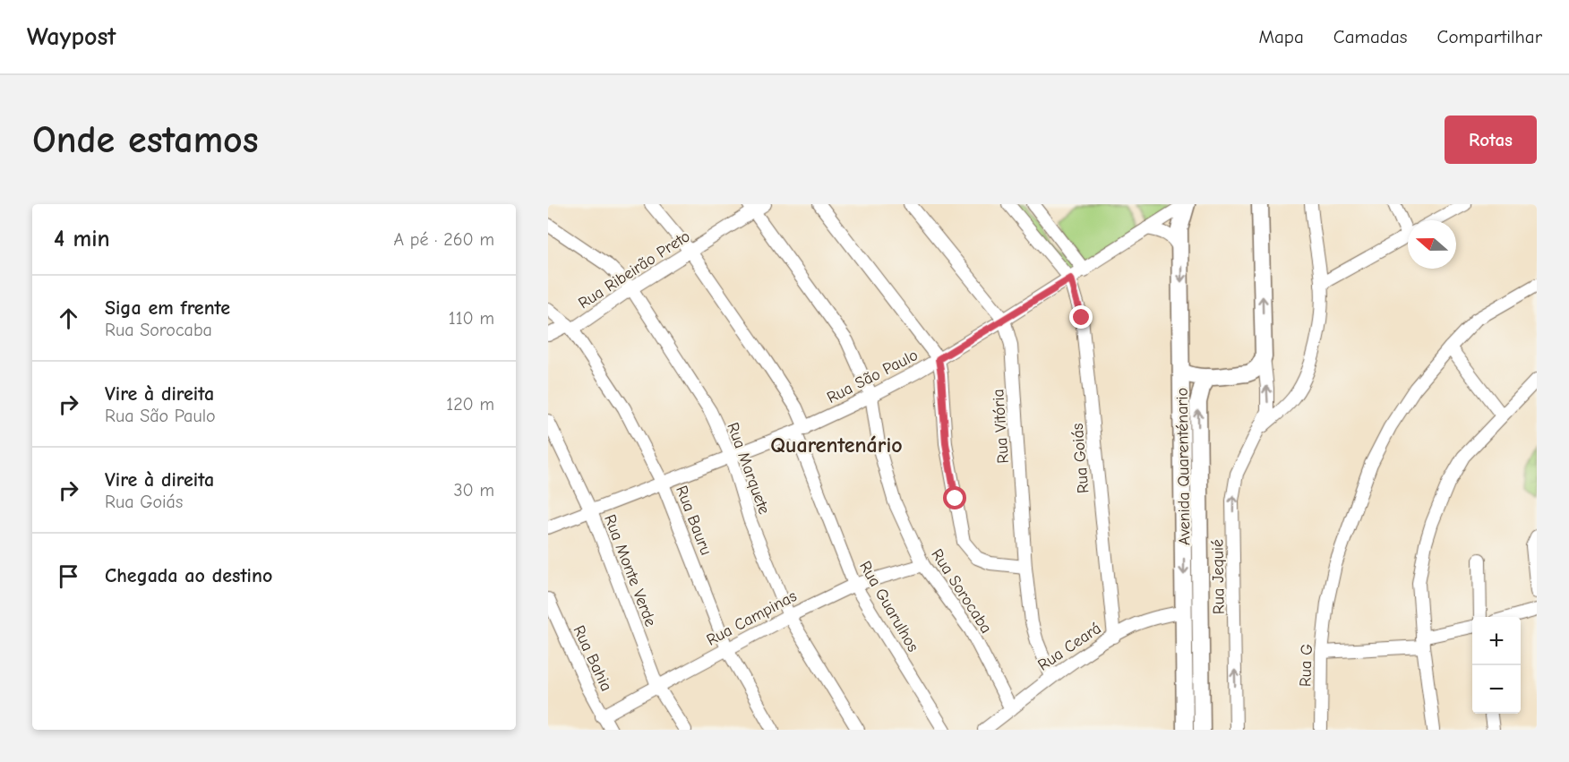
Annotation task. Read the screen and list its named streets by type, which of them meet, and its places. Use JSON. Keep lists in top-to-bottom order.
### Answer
{
  "streets": {
    "main road": ["Avenida Quarenténario"],
    "street": [
      "Rua Ribeirão Preto",
      "Rua São Paulo",
      "Rua Vitória",
      "Rua Goiás",
      "Rua Marquete",
      "Rua Bauru",
      "Rua Monte Verde",
      "Rua Jequié",
      "Rua Sorocaba",
      "Rua Guarulhos",
      "Rua Campinas",
      "Rua Ceará",
      "Rua Bahia",
      "Rua G"
    ]
  },
  "crossings": [
    ["Rua Ribeirão Preto", "Rua Marquete"],
    ["Rua Ribeirão Preto", "Rua Bauru"],
    ["Rua Ribeirão Preto", "Rua Sorocaba"],
    ["Rua Ribeirão Preto", "Rua Guarulhos"],
    ["Rua São Paulo", "Rua Vitória"],
    ["Rua São Paulo", "Rua Goiás"],
    ["Rua São Paulo", "Avenida Quarenténario"],
    ["Rua São Paulo", "Rua Marquete"],
    ["Rua São Paulo", "Rua Bauru"],
    ["Rua São Paulo", "Rua Monte Verde"],
    ["Rua São Paulo", "Rua Sorocaba"],
    ["Rua São Paulo", "Rua Guarulhos"],
    ["Rua Vitória", "Rua Sorocaba"],
    ["Rua Vitória", "Rua Ceará"],
    ["Rua Goiás", "Rua Ceará"],
    ["Avenida Quarenténario", "Rua Ceará"],
    ["Rua Marquete", "Rua Campinas"],
    ["Rua Bauru", "Rua Campinas"],
    ["Rua Monte Verde", "Rua Campinas"],
    ["Rua Sorocaba", "Rua Campinas"],
    ["Rua Sorocaba", "Rua Ceará"],
    ["Rua Guarulhos", "Rua Campinas"],
    ["Rua Campinas", "Rua Bahia"]
  ],
  "one_way": ["Rua Jequié"],
  "districts": ["Quarentenário"],
  "north": "left",
  "page": {
    "header": "Waypost",
    "nav": ["Mapa", "Camadas", "Compartilhar"],
    "buttons": "Rotas",
    "title": "Onde estamos",
    "heading": ["4 min", "A pé · 260 m"],
    "list": [
      ["Siga em frente", "Rua Sorocaba", "110 m"],
      ["Vire à direita", "Rua São Paulo", "120 m"],
      ["Vire à direita", "Rua Goiás", "30 m"],
      "Chegada ao destino"
    ],
    "map_buttons": ["+", "−"]
  }
}
